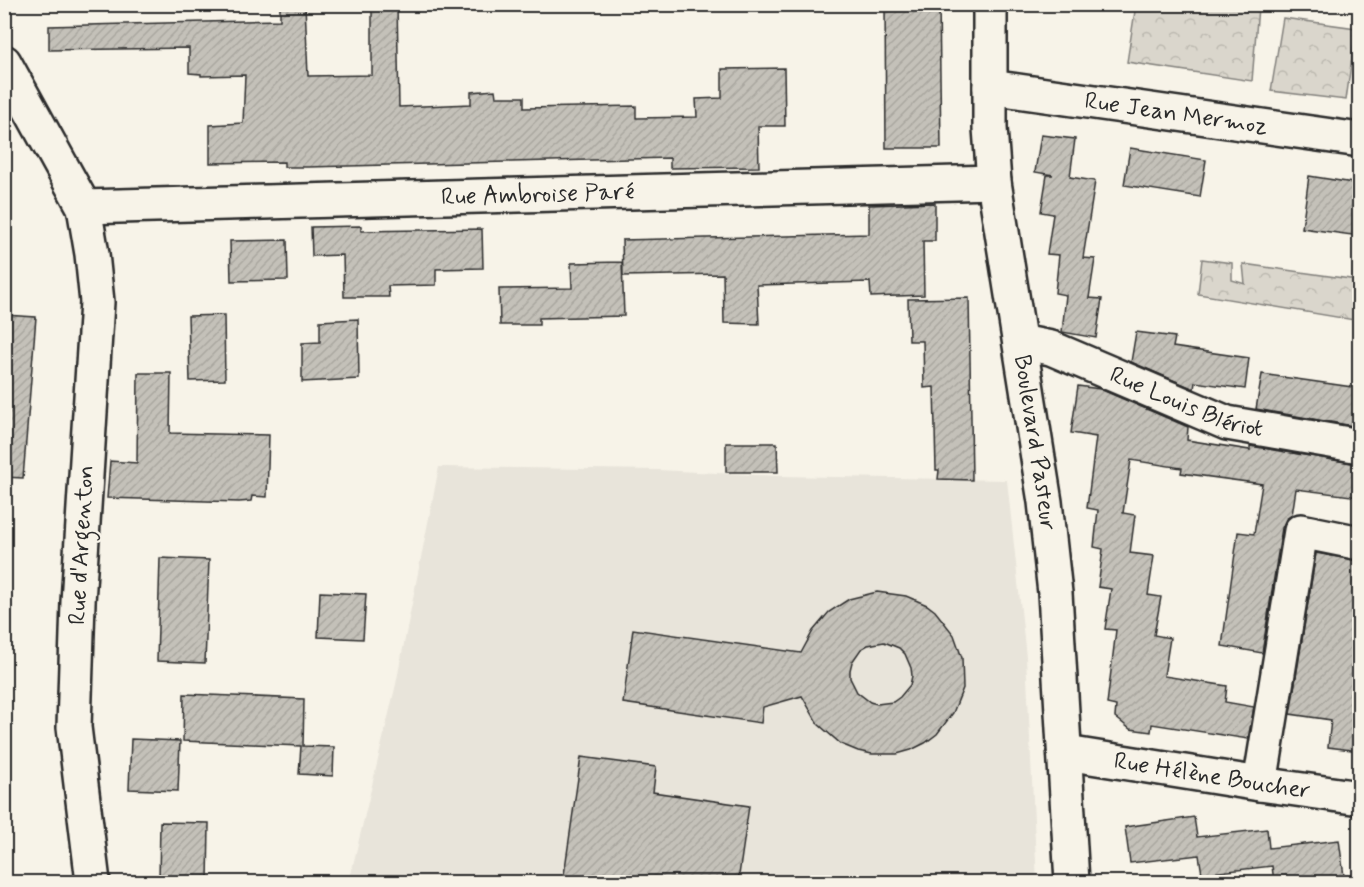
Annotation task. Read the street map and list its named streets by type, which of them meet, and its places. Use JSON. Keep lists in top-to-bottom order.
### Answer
{
  "streets": {
    "street": [
      "Rue Jean Mermoz",
      "Rue Ambroise Paré",
      "Rue Louis Blériot",
      "Boulevard Pasteur",
      "Rue d'Argenton",
      "Rue Hélène Boucher"
    ]
  },
  "crossings": [
    ["Rue Jean Mermoz", "Boulevard Pasteur"],
    ["Rue Ambroise Paré", "Boulevard Pasteur"],
    ["Rue Ambroise Paré", "Rue d'Argenton"],
    ["Rue Louis Blériot", "Boulevard Pasteur"],
    ["Boulevard Pasteur", "Rue Hélène Boucher"]
  ]
}
